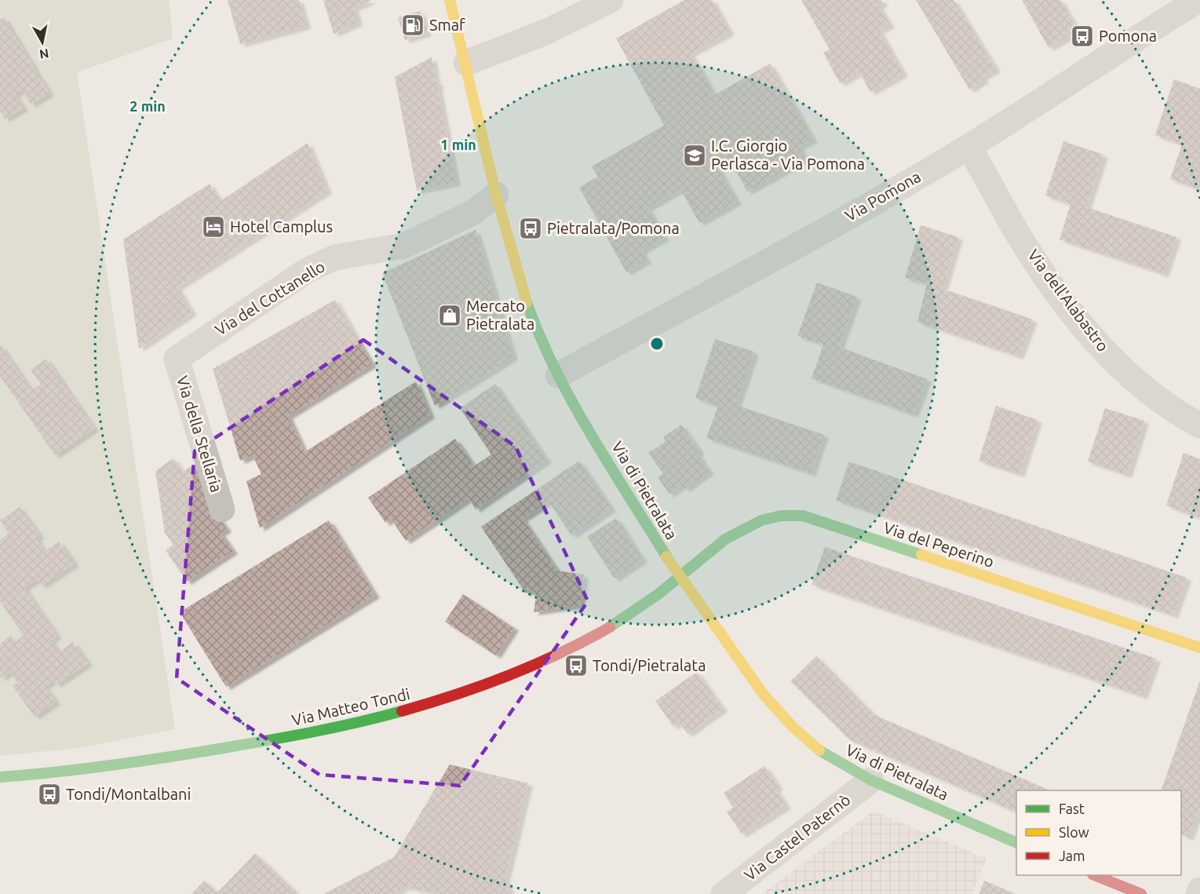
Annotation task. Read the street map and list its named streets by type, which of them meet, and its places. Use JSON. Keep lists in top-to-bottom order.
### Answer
{
  "streets": {
    "street": [
      "Via Pomona",
      "Via del Cottanello",
      "Via dell'Alabastro",
      "Via della Stellaria",
      "Via di Pietralata",
      "Via del Peperino",
      "Via Matteo Tondi",
      "Via Castel Paternò"
    ]
  },
  "crossings": [
    ["Via Pomona", "Via dell'Alabastro"],
    ["Via Pomona", "Via di Pietralata"],
    ["Via del Cottanello", "Via della Stellaria"],
    ["Via del Cottanello", "Via di Pietralata"],
    ["Via di Pietralata", "Via del Peperino"],
    ["Via di Pietralata", "Via Matteo Tondi"],
    ["Via di Pietralata", "Via Castel Paternò"],
    ["Via del Peperino", "Via Matteo Tondi"]
  ],
  "places": {
    "fuel station": ["Smaf"],
    "bus stop": [
      "Pomona",
      "Pietralata/Pomona",
      "Tondi/Pietralata",
      "Tondi/Montalbani"
    ],
    "school or university": ["I.C. Giorgio Perlasca - Via Pomona"],
    "hotel": ["Hotel Camplus"],
    "shop": ["Mercato Pietralata"]
  },
  "legend": ["Fast", "Slow", "Jam"],
  "north": "bottom",
  "rings": ["2 min", "1 min"]
}
